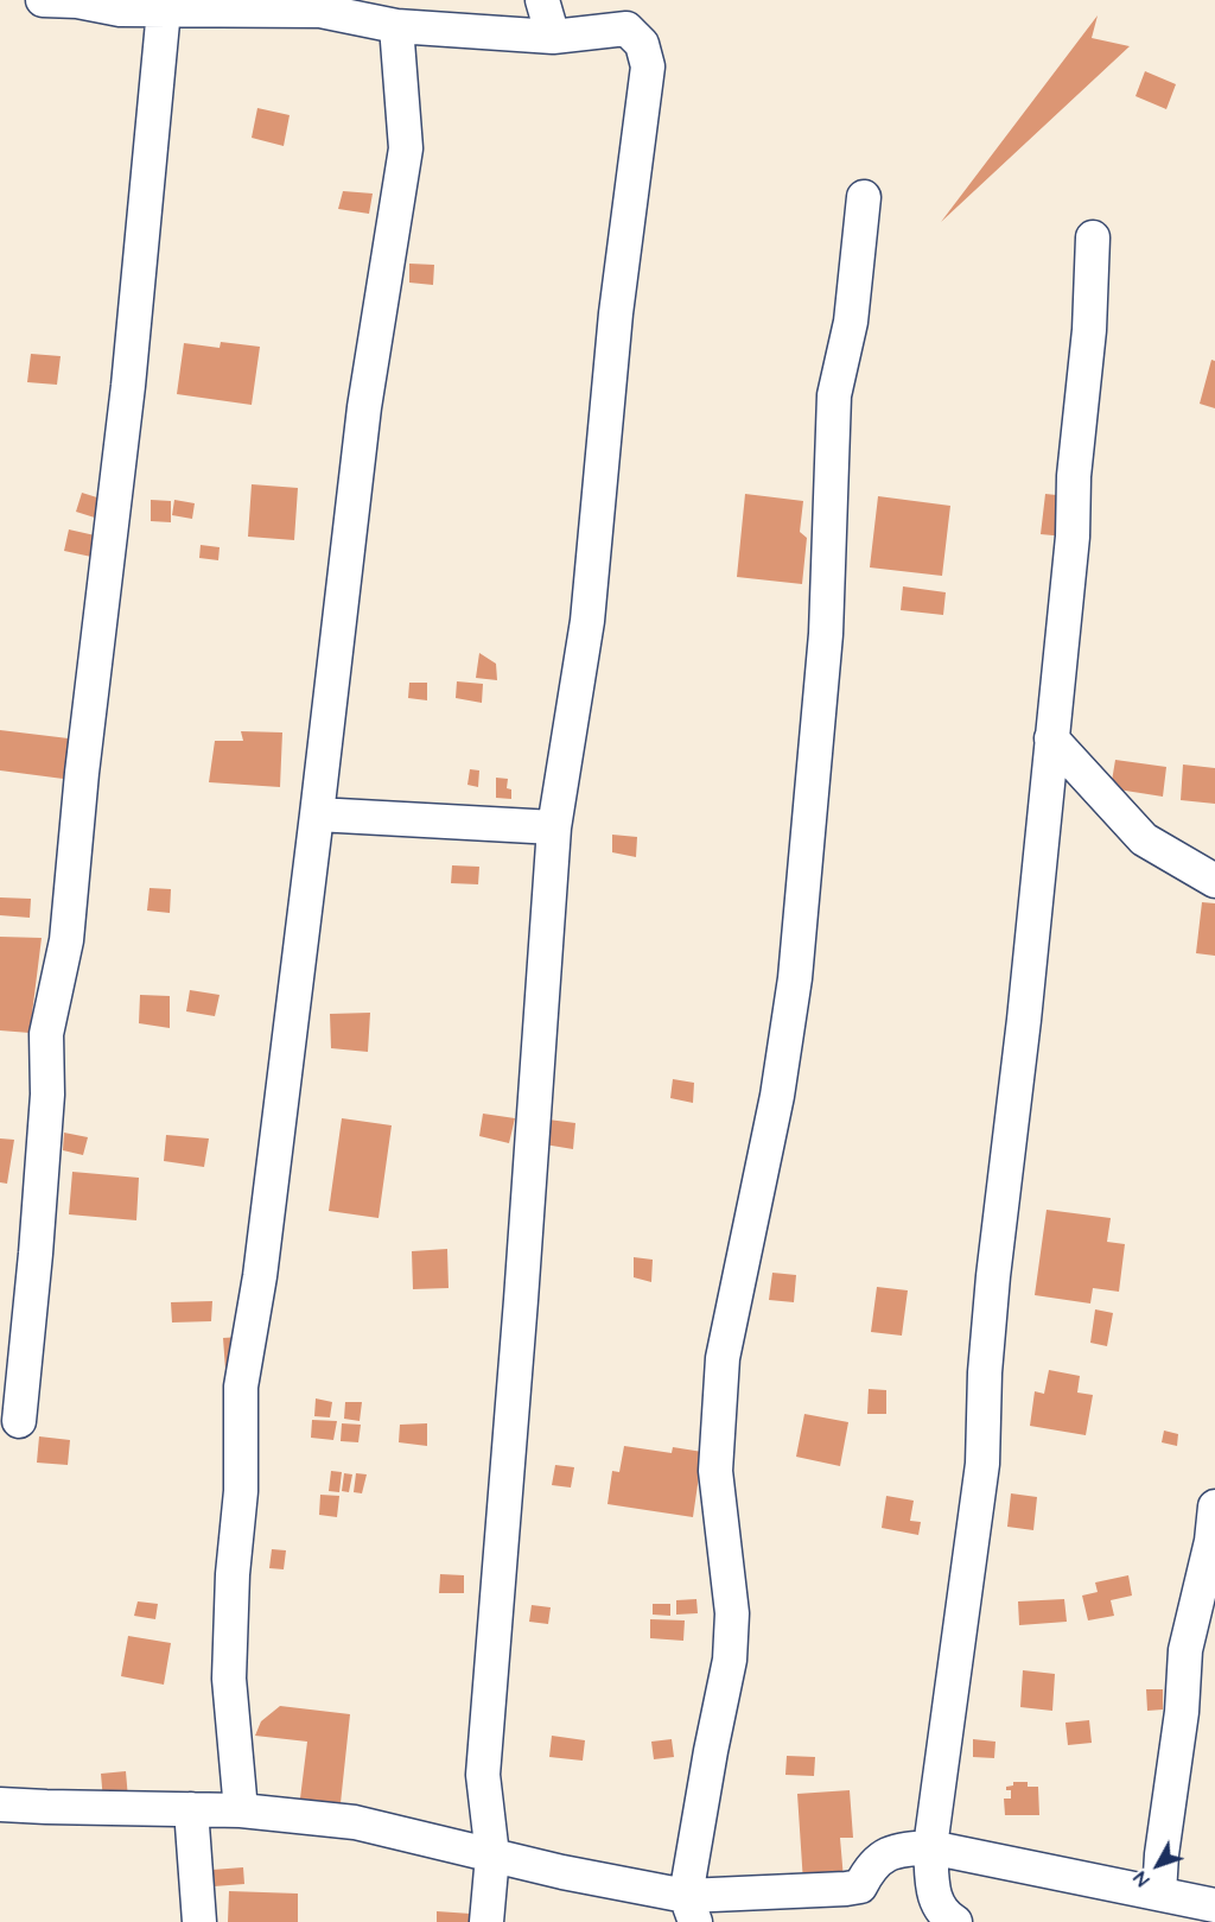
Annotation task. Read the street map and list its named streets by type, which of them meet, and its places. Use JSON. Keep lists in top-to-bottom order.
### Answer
{
  "north": "bottom left"
}
